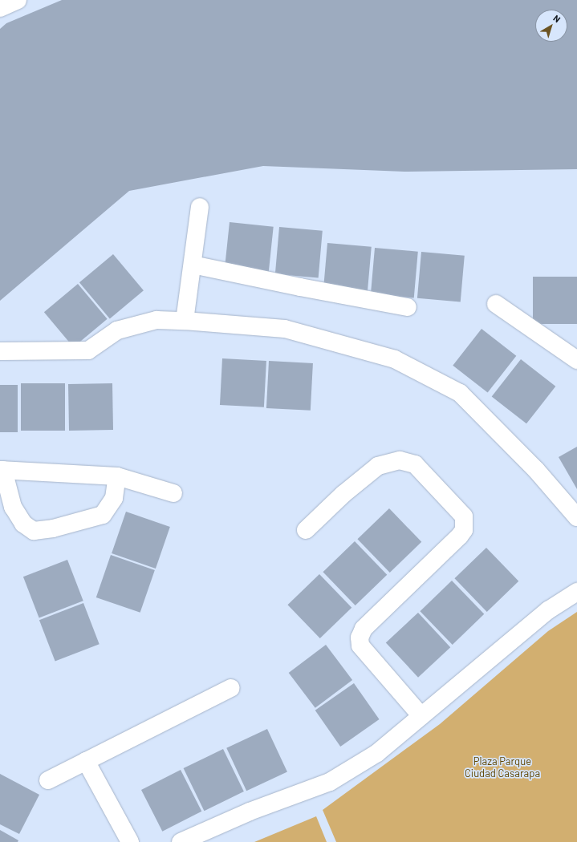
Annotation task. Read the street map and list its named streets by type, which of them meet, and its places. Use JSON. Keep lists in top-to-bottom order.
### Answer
{
  "parks": ["Plaza Parque Ciudad Casarapa"],
  "north": "top right"
}
